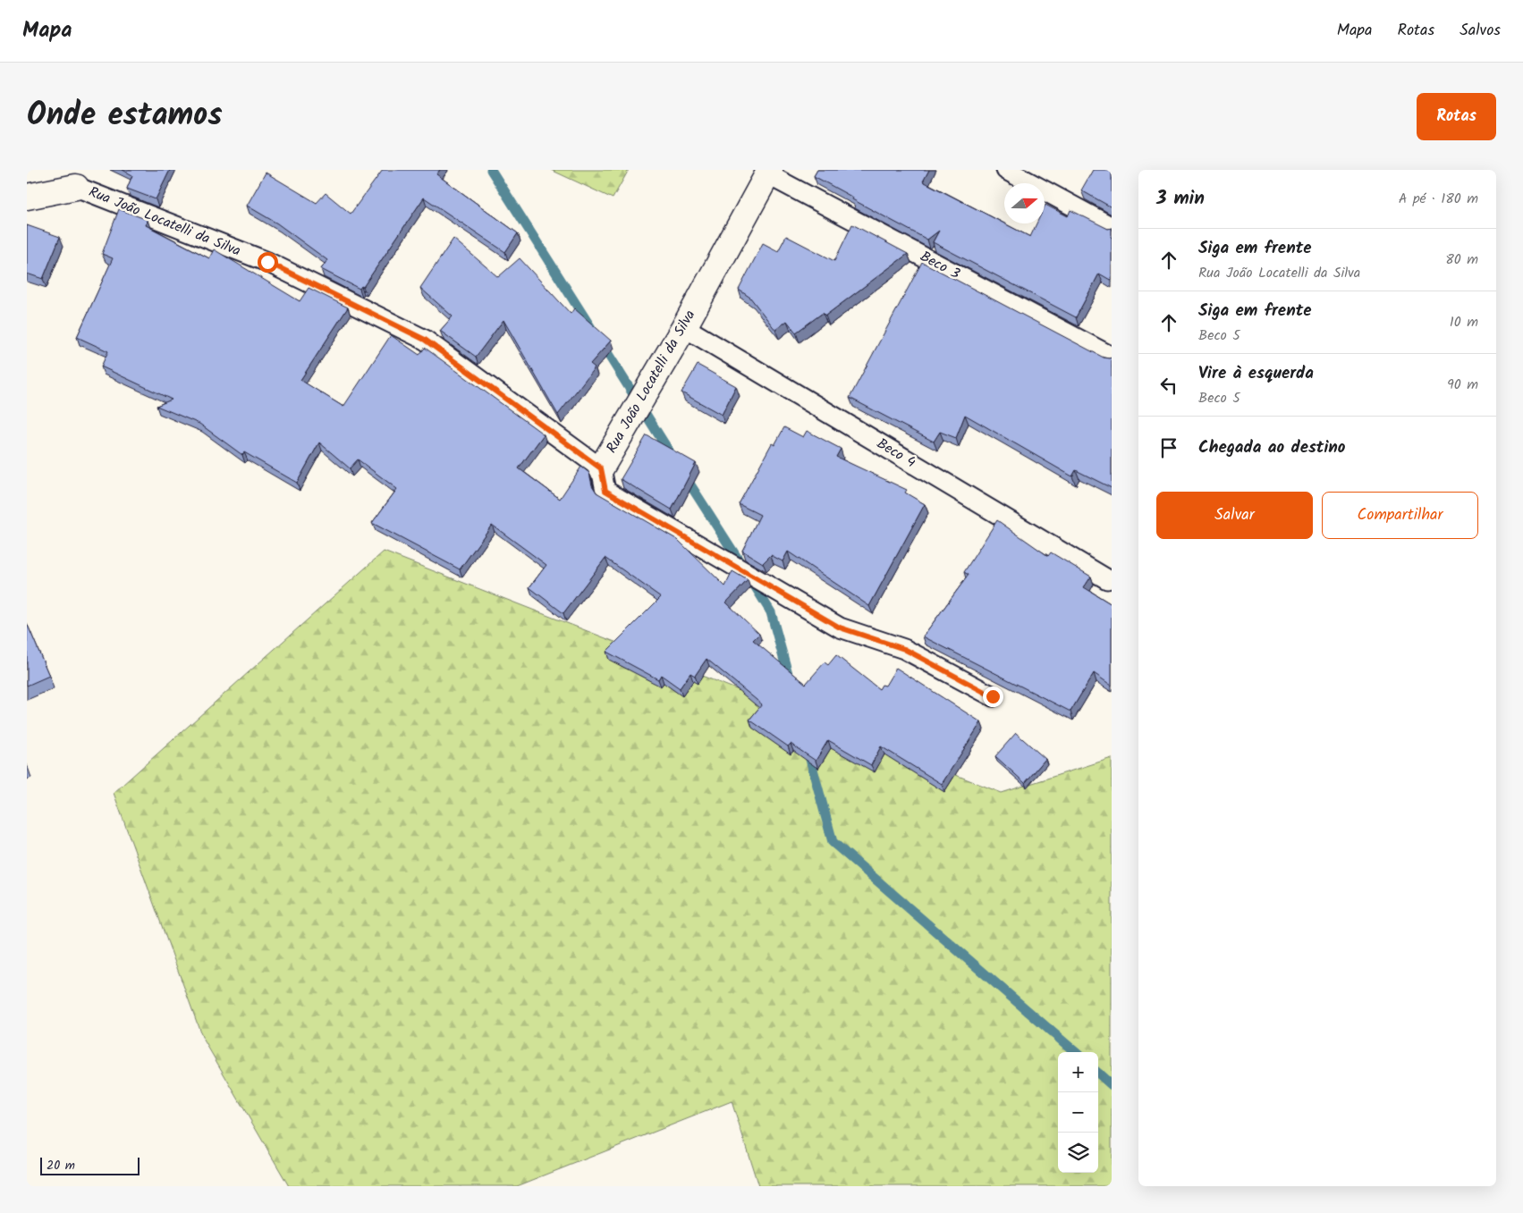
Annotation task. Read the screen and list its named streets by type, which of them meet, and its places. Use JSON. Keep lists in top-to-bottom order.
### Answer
{
  "streets": {
    "street": ["Rua João Locatelli da Silva"],
    "lane": ["Beco 3", "Beco 4"]
  },
  "crossings": [
    ["Rua João Locatelli da Silva", "Beco 3"],
    ["Rua João Locatelli da Silva", "Beco 4"]
  ],
  "scale_bar": "20 m",
  "north": "right",
  "page": {
    "header": "Mapa",
    "nav": ["Mapa", "Rotas", "Salvos"],
    "title": "Onde estamos",
    "buttons": [
      "Rotas",
      ["Salvar", "Compartilhar"]
    ],
    "heading": ["3 min", "A pé · 180 m"],
    "list": [
      ["Siga em frente", "Rua João Locatelli da Silva", "80 m"],
      ["Siga em frente", "Beco 5", "10 m"],
      ["Vire à esquerda", "Beco 5", "90 m"],
      "Chegada ao destino"
    ],
    "map_buttons": ["+", "−"],
    "scale": "20 m"
  }
}
